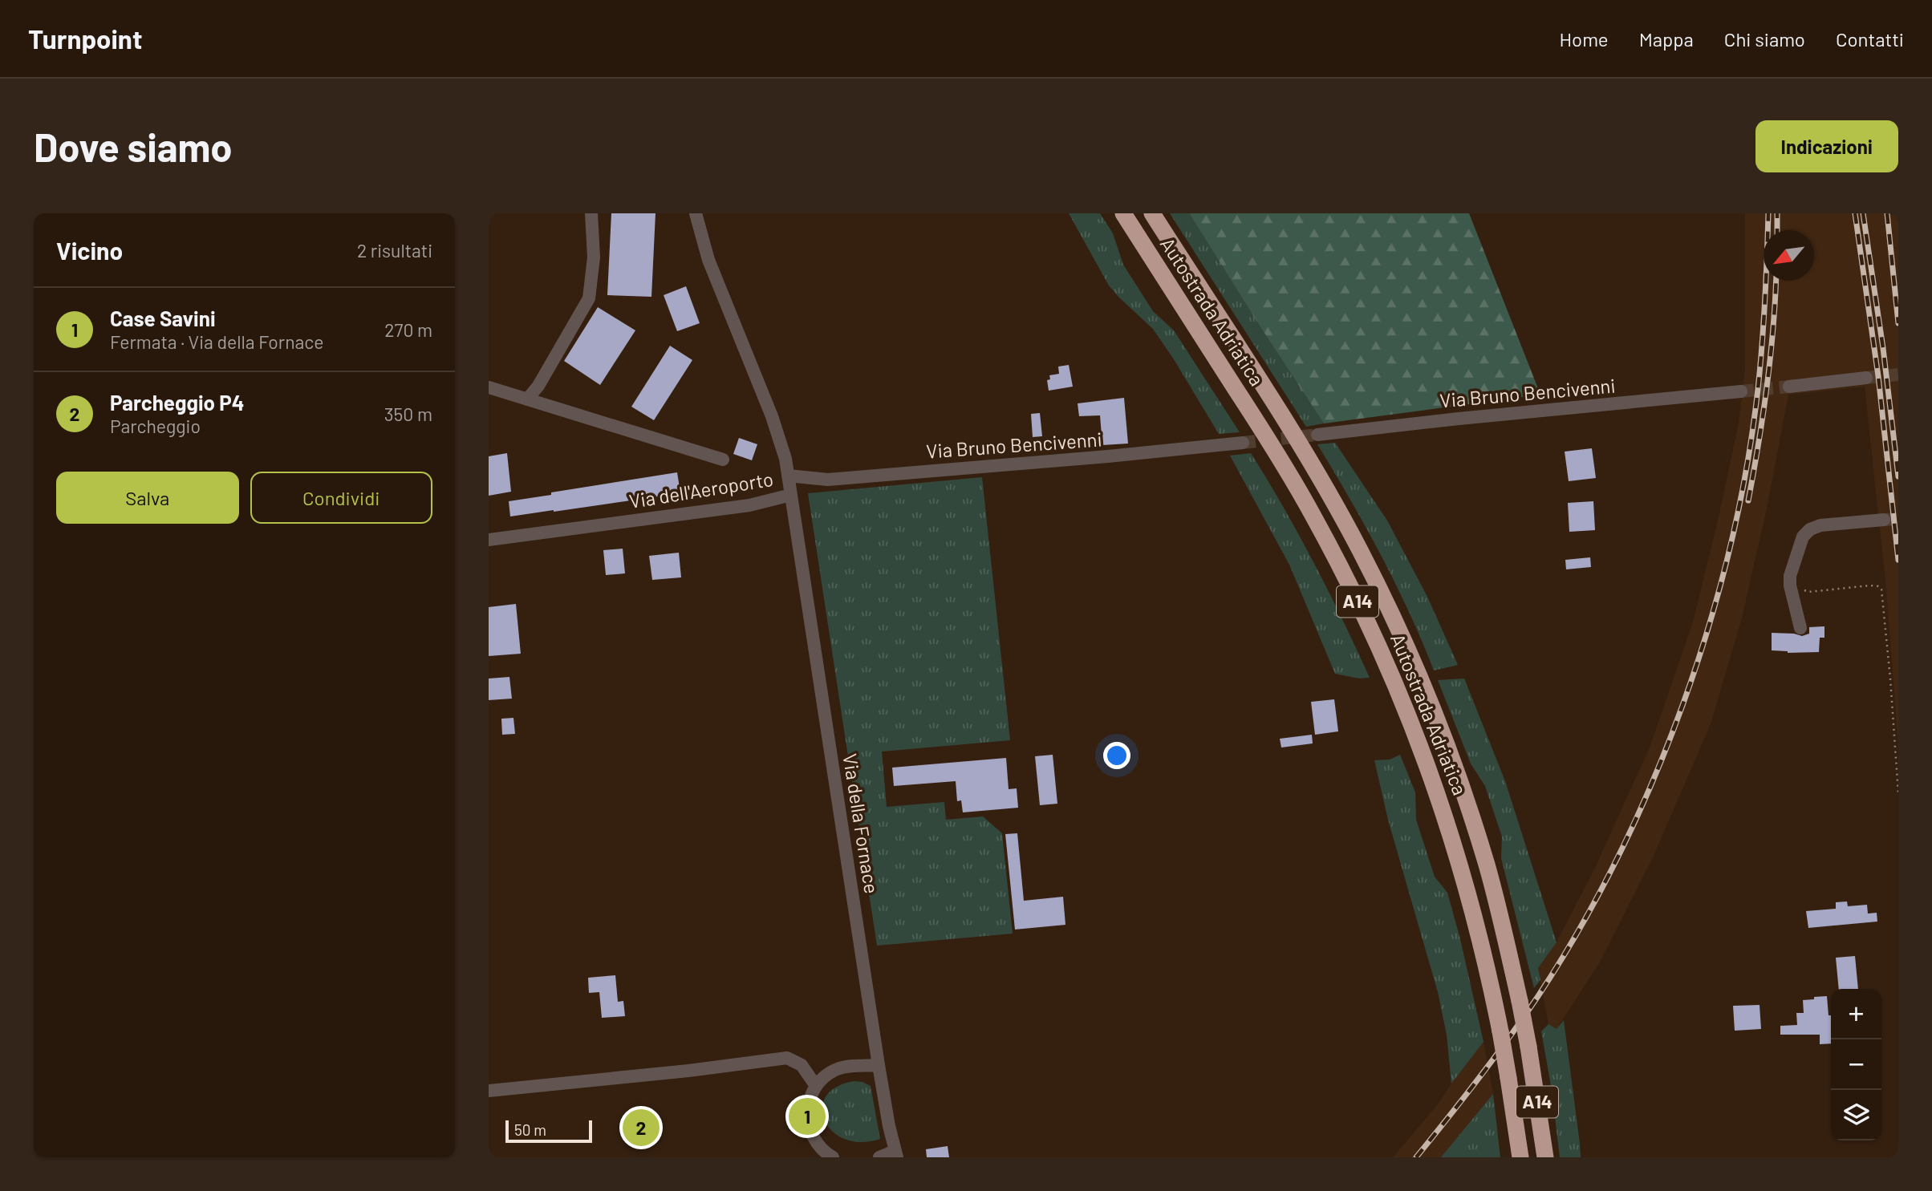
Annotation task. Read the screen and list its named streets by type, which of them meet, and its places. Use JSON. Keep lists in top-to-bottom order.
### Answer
{
  "streets": {
    "highway": ["Autostrada Adriatica", "A14"],
    "street": ["Via Bruno Bencivenni", "Via dell'Aeroporto", "Via della Fornace"]
  },
  "crossings": [
    ["Via Bruno Bencivenni", "Via dell'Aeroporto"],
    ["Via dell'Aeroporto", "Via della Fornace"]
  ],
  "scale_bar": "50 m",
  "north": "bottom left",
  "page": {
    "header": "Turnpoint",
    "nav": [
      "Home",
      "Mappa",
      "Chi siamo",
      "Contatti"
    ],
    "buttons": [
      "Indicazioni",
      ["Salva", "Condividi"]
    ],
    "title": "Dove siamo",
    "heading": ["Vicino", "2 risultati"],
    "list": [
      {
        "mark": "1",
        "name": "Case Savini",
        "note": "Fermata · Via della Fornace",
        "value": "270 m"
      },
      {
        "mark": "2",
        "name": "Parcheggio P4",
        "note": "Parcheggio",
        "value": "350 m"
      }
    ],
    "map_buttons": ["+", "−"],
    "pins": ["1", "2"],
    "scale": "50 m"
  }
}
